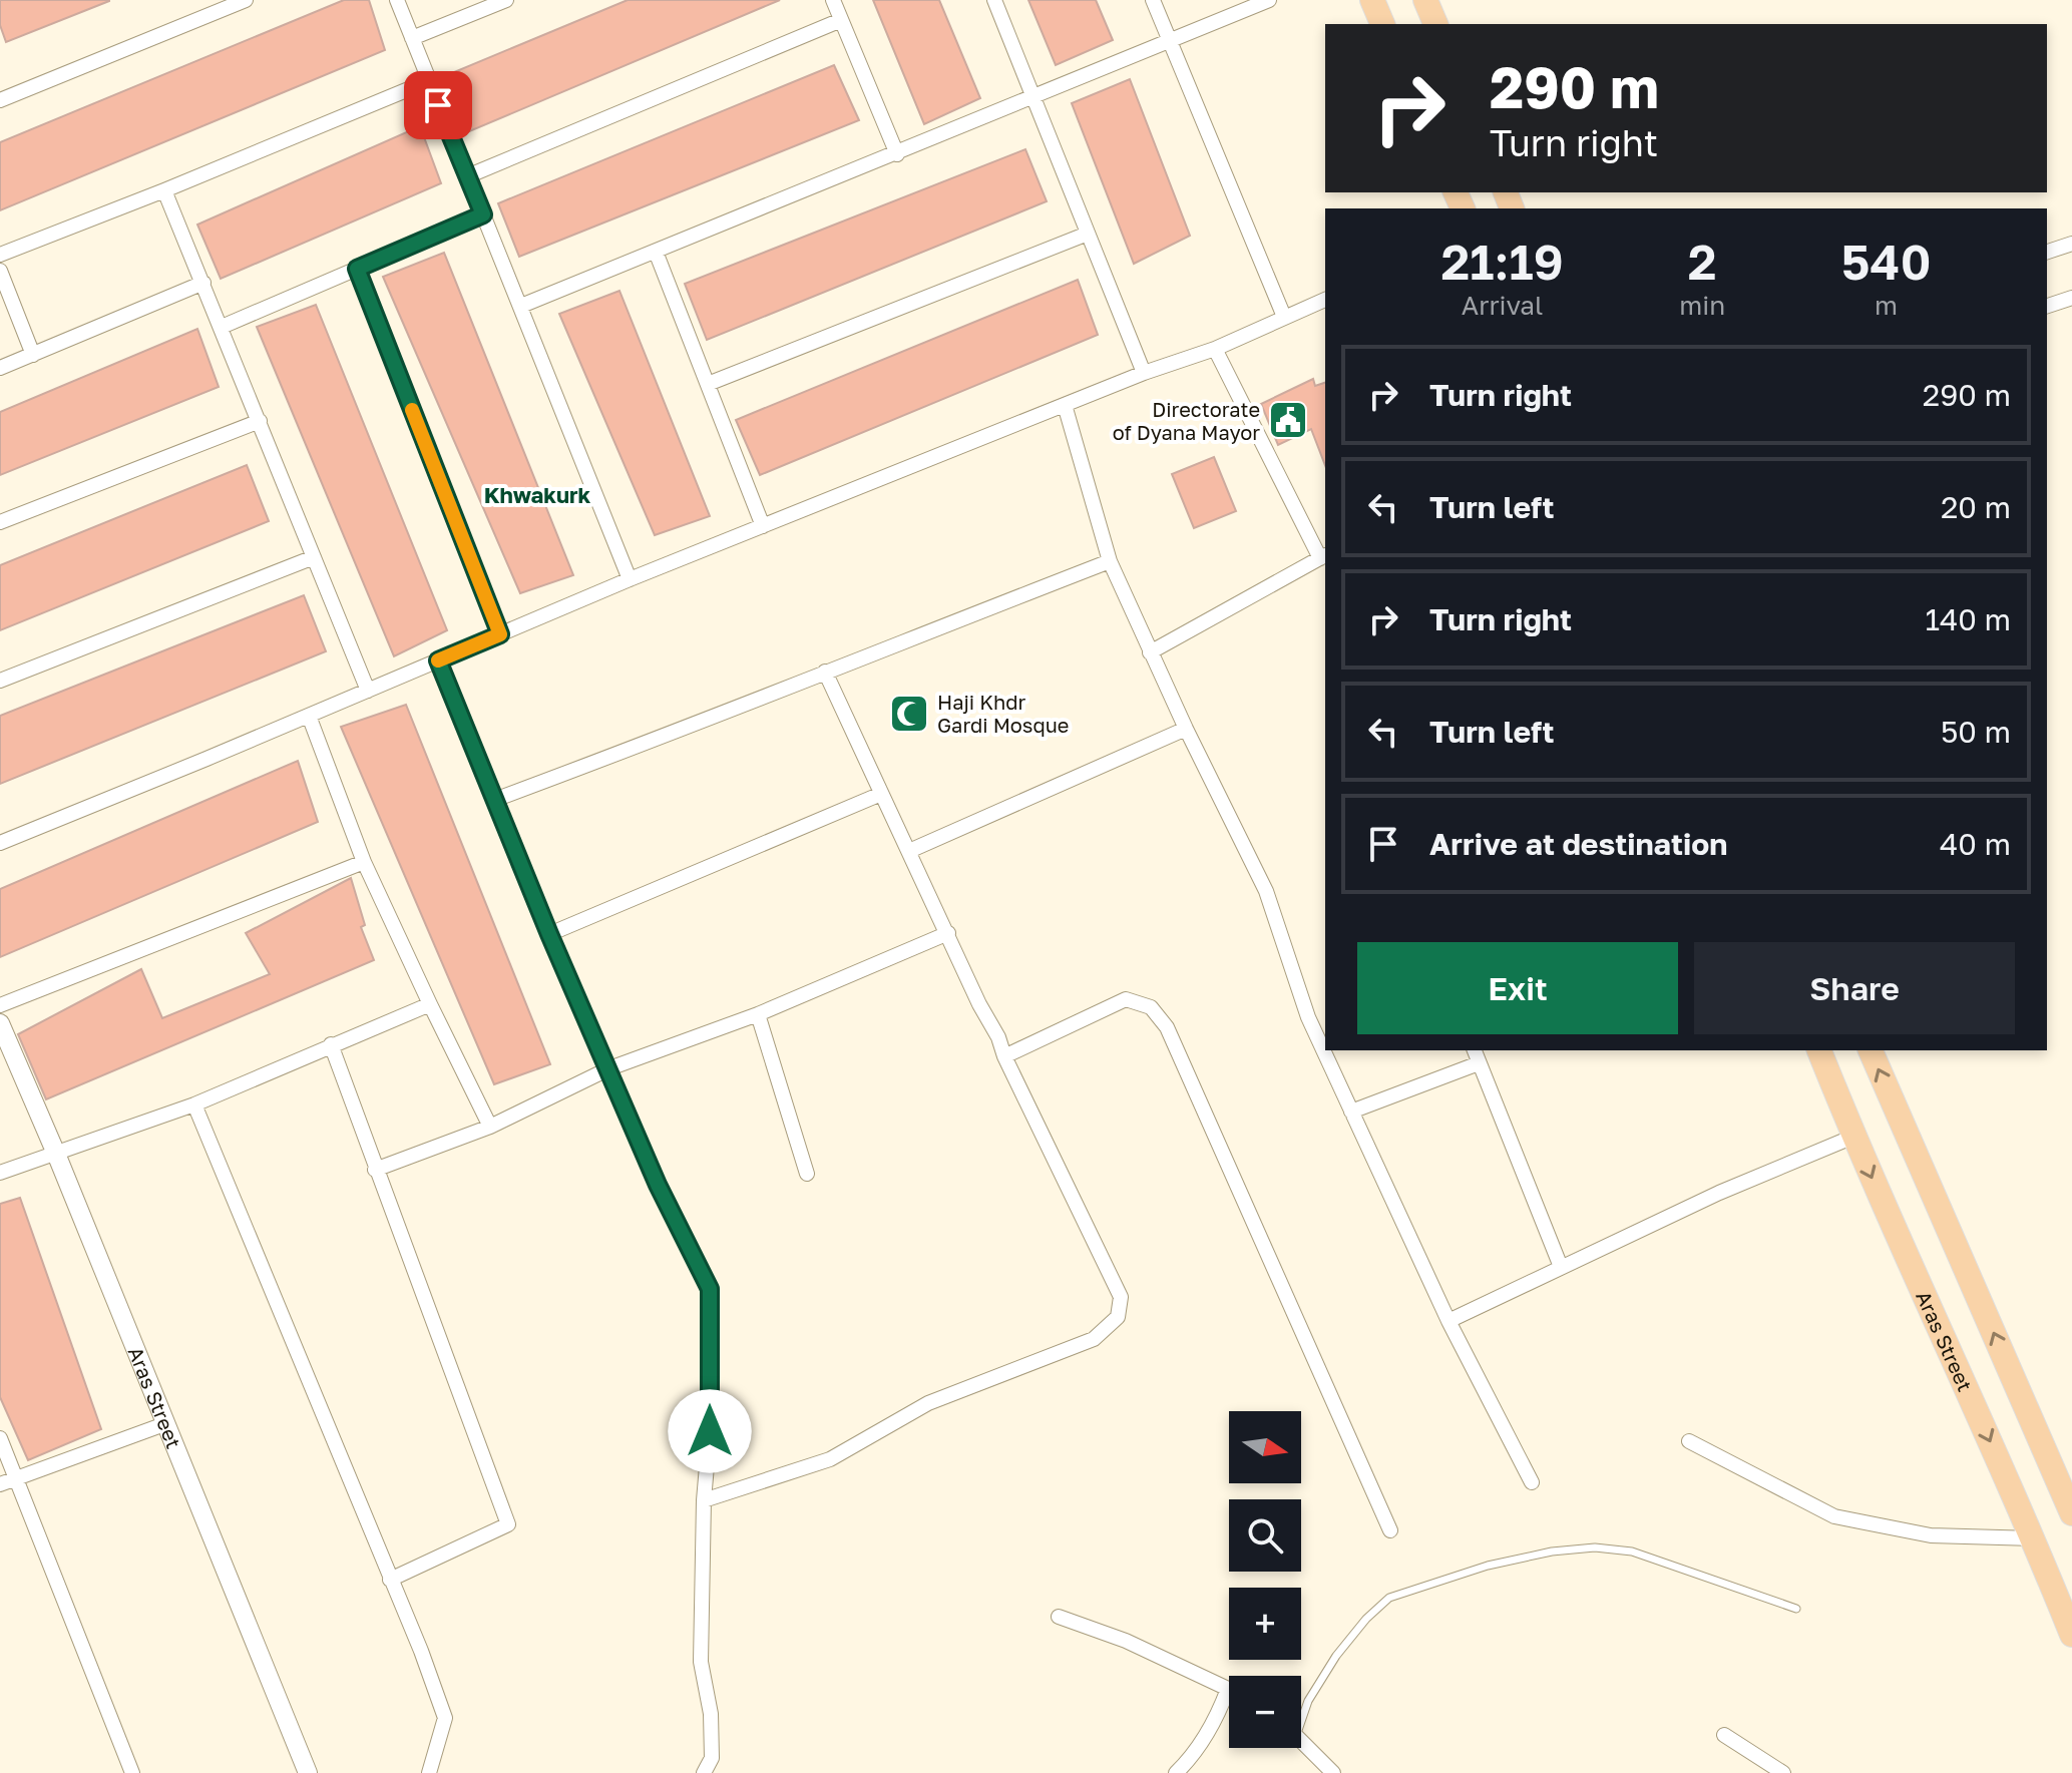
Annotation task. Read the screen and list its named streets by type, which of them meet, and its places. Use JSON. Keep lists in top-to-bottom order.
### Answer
{
  "streets": {
    "main road": ["Aras Street"]
  },
  "districts": ["Khwakurk"],
  "places": {
    "public building": ["Directorate of Dyana Mayor"],
    "mosque": ["Haji Khdr Gardi Mosque"]
  },
  "north": "right",
  "page": {
    "turn": ["290 m", "Turn right"],
    "eta": [
      "21:19",
      "Arrival",
      "2",
      "min",
      "540",
      "m"
    ],
    "list": [
      {
        "name": "Turn right",
        "value": "290 m"
      },
      {
        "name": "Turn left",
        "value": "20 m"
      },
      {
        "name": "Turn right",
        "value": "140 m"
      },
      {
        "name": "Turn left",
        "value": "50 m"
      },
      {
        "name": "Arrive at destination",
        "value": "40 m"
      }
    ],
    "buttons": ["Exit", "Share"],
    "map_buttons": ["+", "−"]
  }
}
